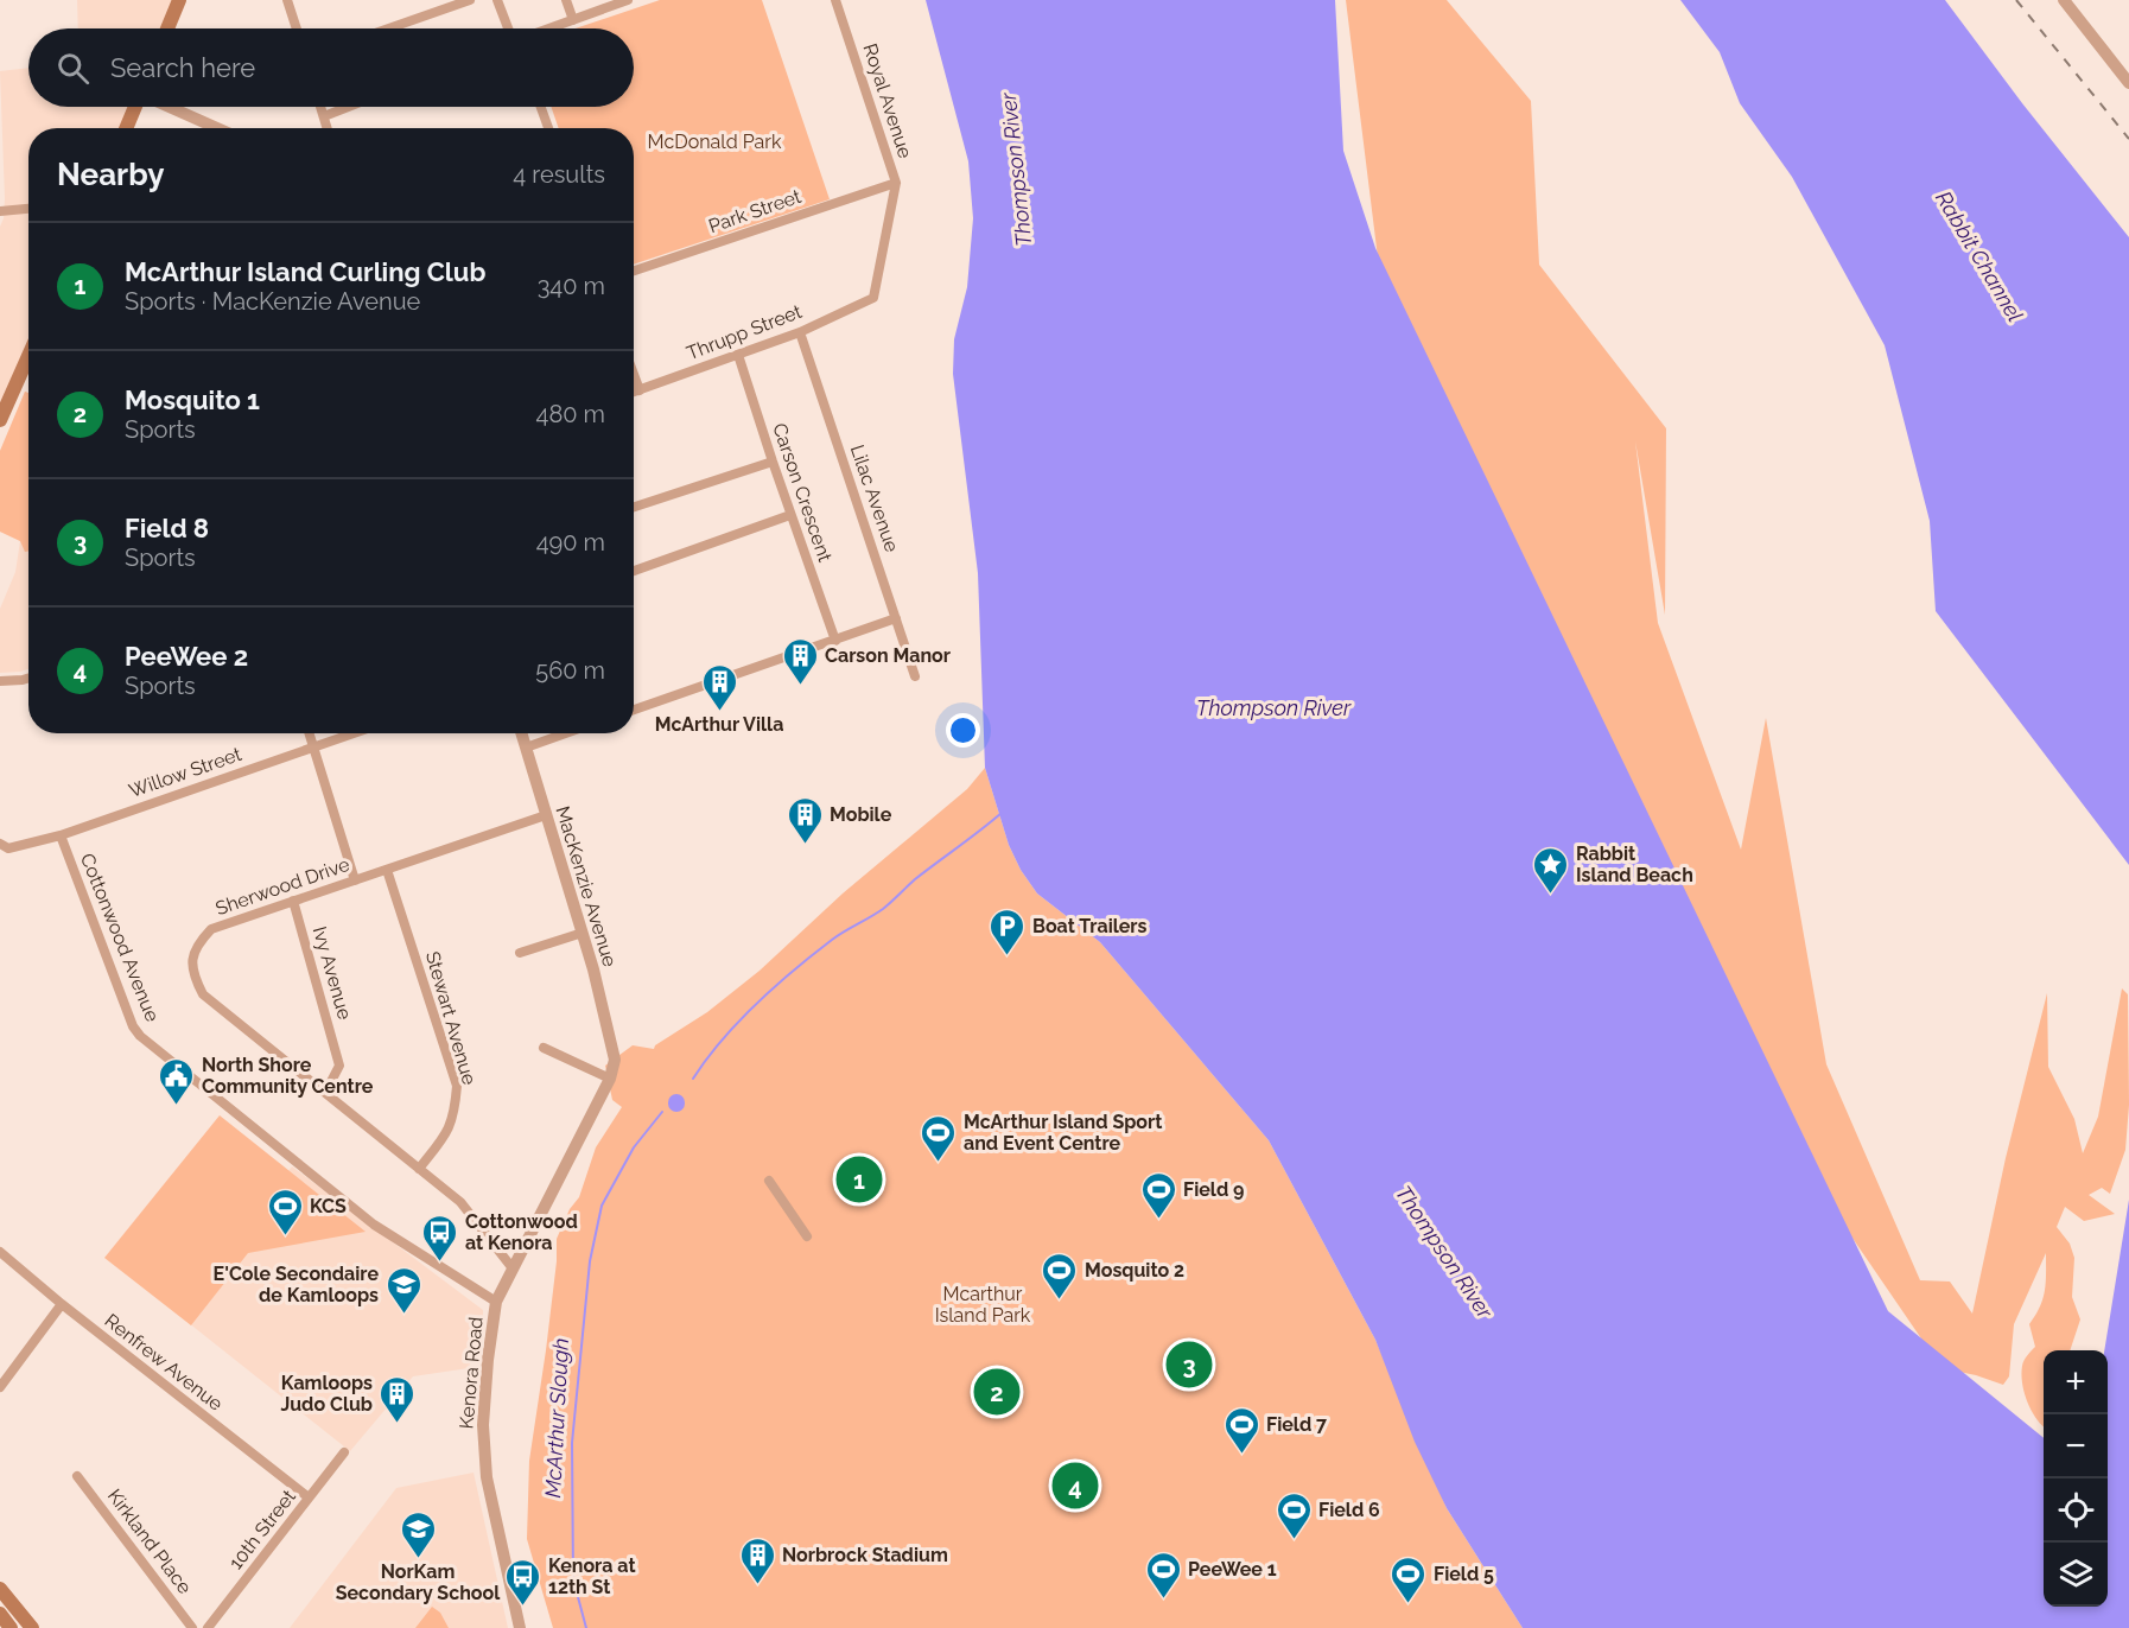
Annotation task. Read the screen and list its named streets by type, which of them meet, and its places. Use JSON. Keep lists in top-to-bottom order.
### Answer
{
  "streets": {
    "street": [
      "Royal Avenue",
      "Park Street",
      "Thrupp Street",
      "Carson Crescent",
      "Lilac Avenue",
      "Willow Street",
      "Sherwood Drive",
      "MacKenzie Avenue",
      "Cottonwood Avenue",
      "Ivy Avenue",
      "Stewart Avenue",
      "Renfrew Avenue",
      "Kenora Road",
      "10th Street",
      "Kirkland Place"
    ]
  },
  "crossings": [
    ["Royal Avenue", "Park Street"],
    ["Royal Avenue", "Thrupp Street"],
    ["Thrupp Street", "Carson Crescent"],
    ["Thrupp Street", "Lilac Avenue"],
    ["Willow Street", "Cottonwood Avenue"],
    ["Sherwood Drive", "MacKenzie Avenue"],
    ["Sherwood Drive", "Ivy Avenue"],
    ["Sherwood Drive", "Stewart Avenue"],
    ["Sherwood Drive", "Kenora Road"],
    ["MacKenzie Avenue", "Kenora Road"],
    ["Cottonwood Avenue", "Kenora Road"],
    ["Renfrew Avenue", "10th Street"]
  ],
  "water": ["Thompson River", "Rabbit Channel", "McArthur Slough"],
  "parks": ["McDonald Park", "Mcarthur Island Park"],
  "places": {
    "building": [
      "Carson Manor",
      "McArthur Villa",
      "Mobile",
      "Kamloops Judo Club",
      "Norbrock Stadium"
    ],
    "place": ["Rabbit Island Beach"],
    "parking": ["Boat Trailers"],
    "public building": ["North Shore Community Centre"],
    "sports": [
      "McArthur Island Sport and Event Centre",
      "Field 9",
      "KCS",
      "Mosquito 2",
      "Field 7",
      "Field 6",
      "PeeWee 1",
      "Field 5"
    ],
    "bus stop": ["Cottonwood at Kenora", "Kenora at 12th St"],
    "school or university": ["E'Cole Secondaire de Kamloops", "NorKam Secondary School"]
  },
  "page": {
    "search": "Search here",
    "heading": ["Nearby", "4 results"],
    "list": [
      {
        "mark": "1",
        "name": "McArthur Island Curling Club",
        "note": "Sports · MacKenzie Avenue",
        "value": "340 m"
      },
      {
        "mark": "2",
        "name": "Mosquito 1",
        "note": "Sports",
        "value": "480 m"
      },
      {
        "mark": "3",
        "name": "Field 8",
        "note": "Sports",
        "value": "490 m"
      },
      {
        "mark": "4",
        "name": "PeeWee 2",
        "note": "Sports",
        "value": "560 m"
      }
    ],
    "pins": [
      "1",
      "3",
      "2",
      "4"
    ],
    "map_buttons": ["+", "−"]
  }
}
